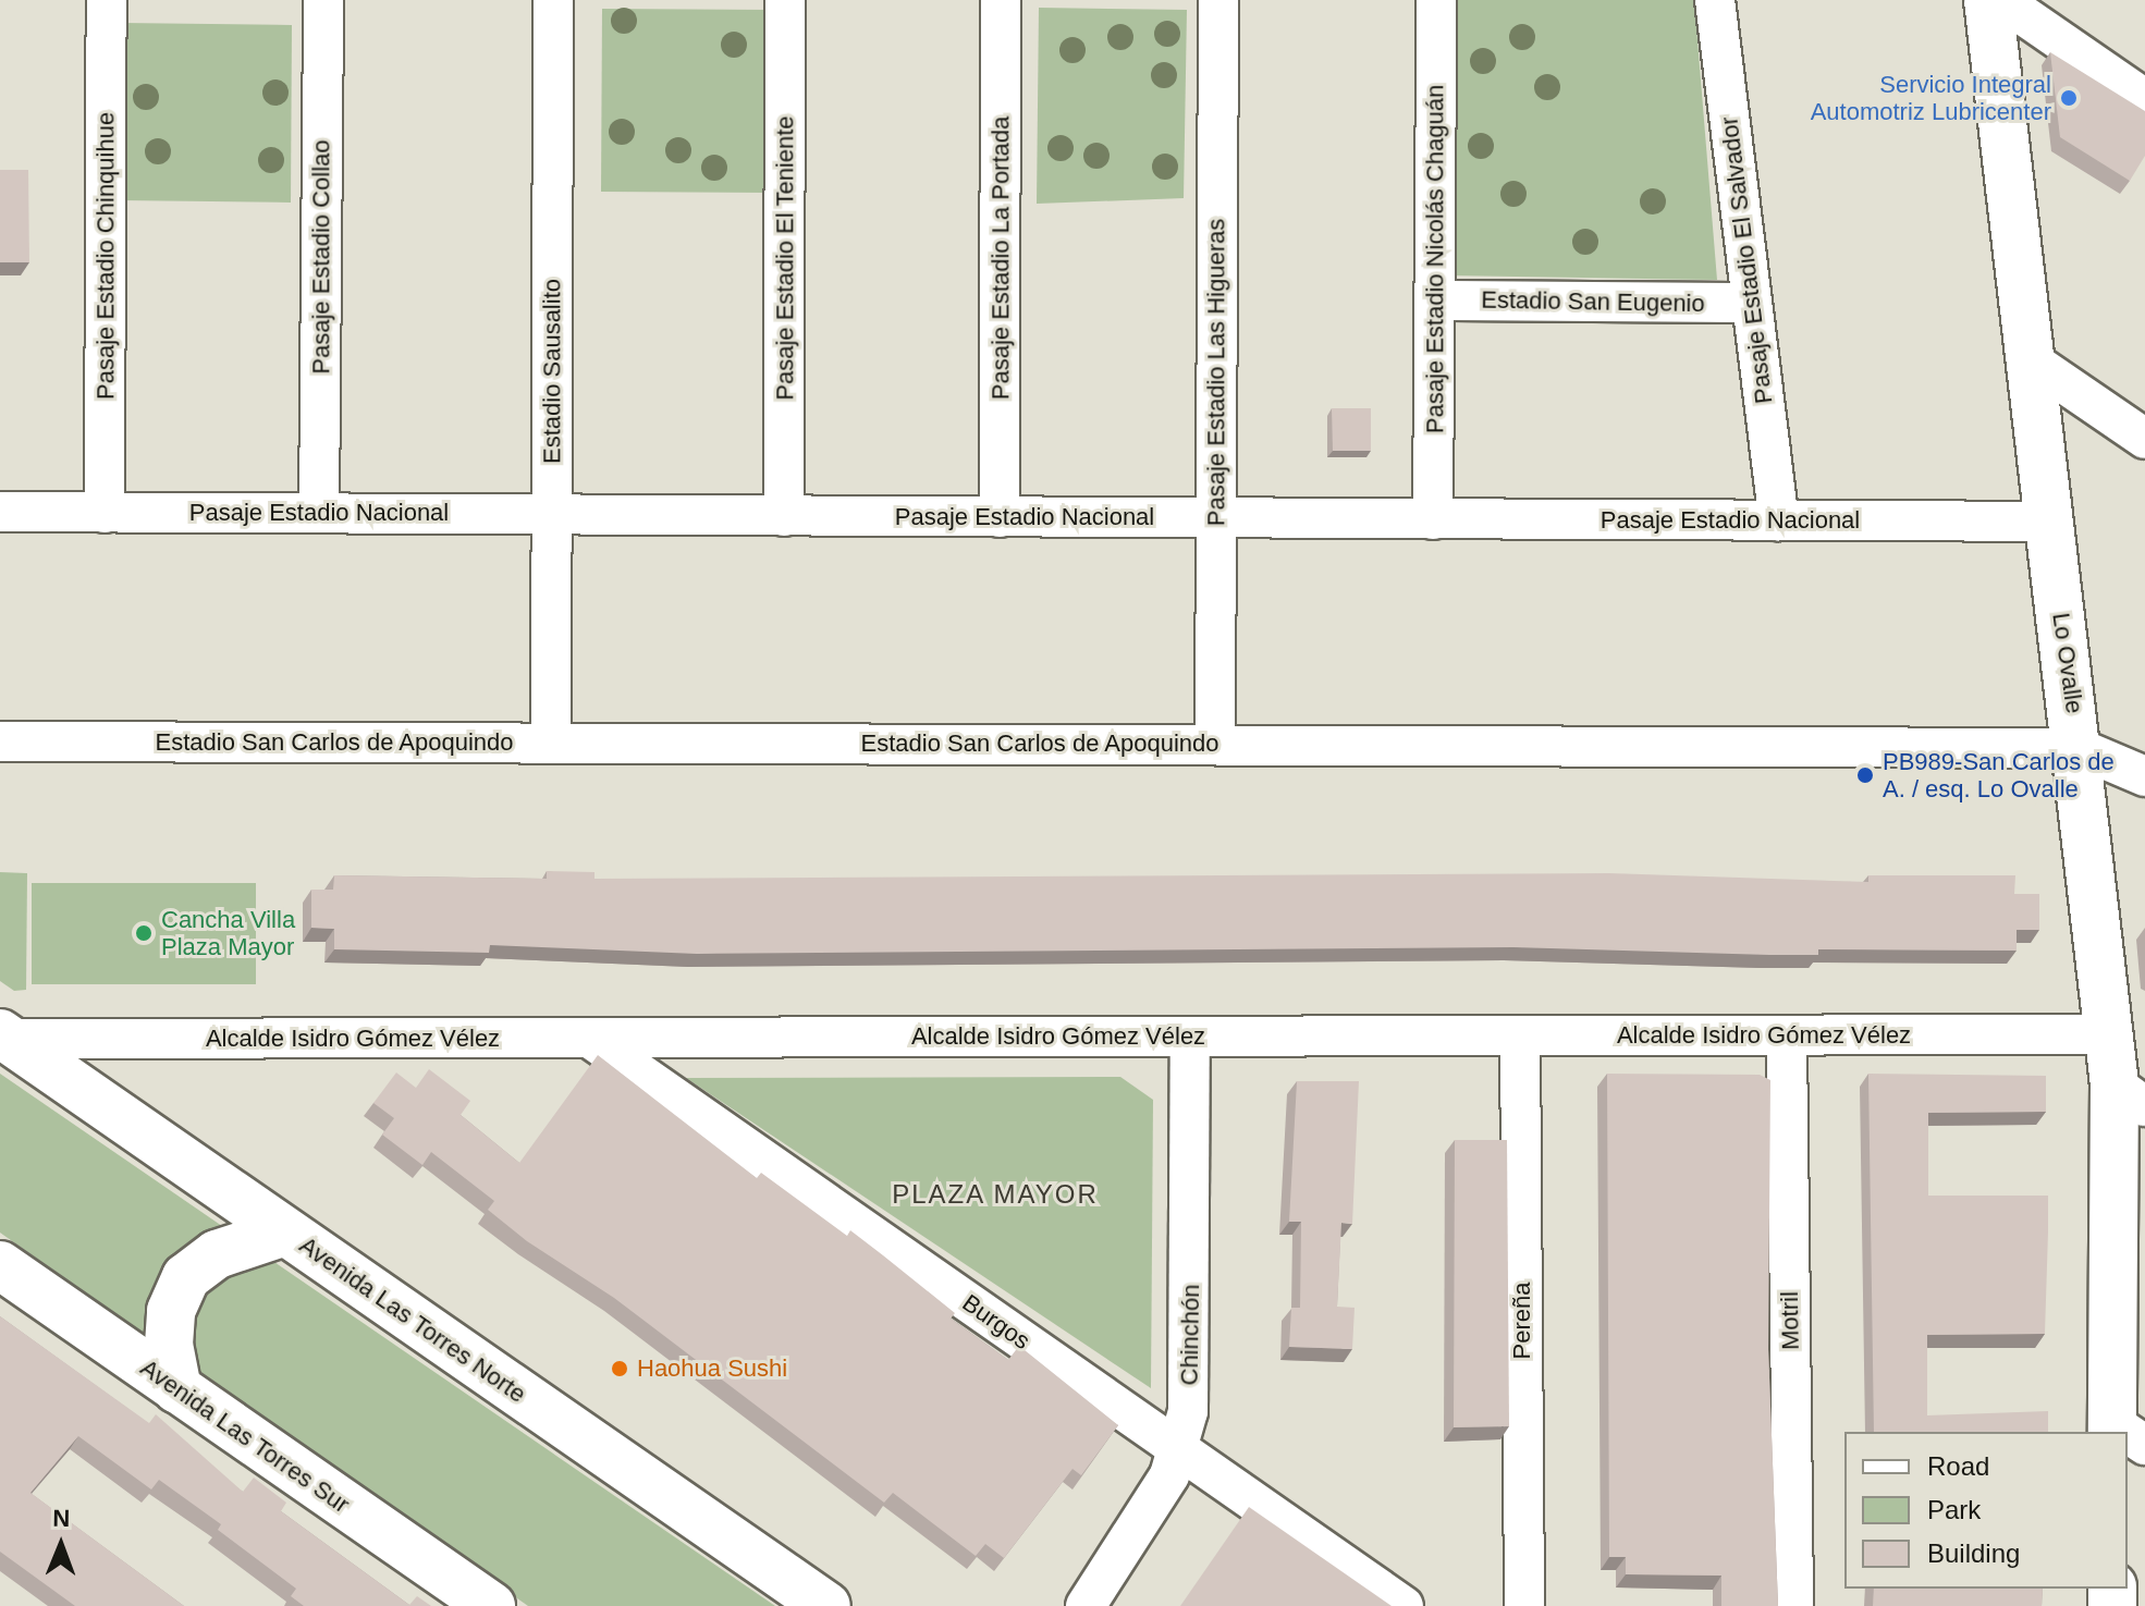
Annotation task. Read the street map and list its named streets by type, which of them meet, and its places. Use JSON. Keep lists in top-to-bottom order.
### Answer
{
  "streets": {
    "street": [
      "Pasaje Estadio Chinquihue",
      "Pasaje Estadio Collao",
      "Pasaje Estadio El Teniente",
      "Pasaje Estadio La Portada",
      "Pasaje Estadio Nicolás Chaguán",
      "Pasaje Estadio El Salvador",
      "Estadio San Eugenio",
      "Estadio Sausalito",
      "Pasaje Estadio Las Higueras",
      "Pasaje Estadio Nacional",
      "Lo Ovalle",
      "Estadio San Carlos de Apoquindo",
      "Alcalde Isidro Gómez Vélez",
      "Avenida Las Torres Norte",
      "Pereña",
      "Motril",
      "Burgos",
      "Chinchón",
      "Avenida Las Torres Sur"
    ]
  },
  "crossings": [
    ["Pasaje Estadio Chinquihue", "Pasaje Estadio Nacional"],
    ["Pasaje Estadio Collao", "Pasaje Estadio Nacional"],
    ["Pasaje Estadio El Teniente", "Pasaje Estadio Nacional"],
    ["Pasaje Estadio La Portada", "Pasaje Estadio Nacional"],
    ["Pasaje Estadio Nicolás Chaguán", "Estadio San Eugenio"],
    ["Pasaje Estadio Nicolás Chaguán", "Pasaje Estadio Nacional"],
    ["Pasaje Estadio El Salvador", "Estadio San Eugenio"],
    ["Pasaje Estadio El Salvador", "Pasaje Estadio Nacional"],
    ["Estadio Sausalito", "Pasaje Estadio Nacional"],
    ["Estadio Sausalito", "Estadio San Carlos de Apoquindo"],
    ["Pasaje Estadio Las Higueras", "Pasaje Estadio Nacional"],
    ["Pasaje Estadio Las Higueras", "Estadio San Carlos de Apoquindo"],
    ["Pasaje Estadio Nacional", "Lo Ovalle"],
    ["Lo Ovalle", "Estadio San Carlos de Apoquindo"],
    ["Lo Ovalle", "Alcalde Isidro Gómez Vélez"],
    ["Alcalde Isidro Gómez Vélez", "Avenida Las Torres Norte"],
    ["Alcalde Isidro Gómez Vélez", "Pereña"],
    ["Alcalde Isidro Gómez Vélez", "Motril"],
    ["Alcalde Isidro Gómez Vélez", "Burgos"],
    ["Alcalde Isidro Gómez Vélez", "Chinchón"],
    ["Burgos", "Chinchón"]
  ],
  "districts": ["PLAZA MAYOR"],
  "places": [
    "Servicio Integral Automotriz Lubricenter",
    "PB989-San Carlos de A. / esq. Lo Ovalle",
    "Cancha Villa Plaza Mayor",
    "Haohua Sushi"
  ],
  "legend": ["Road", "Park", "Building"],
  "north": "top"
}
